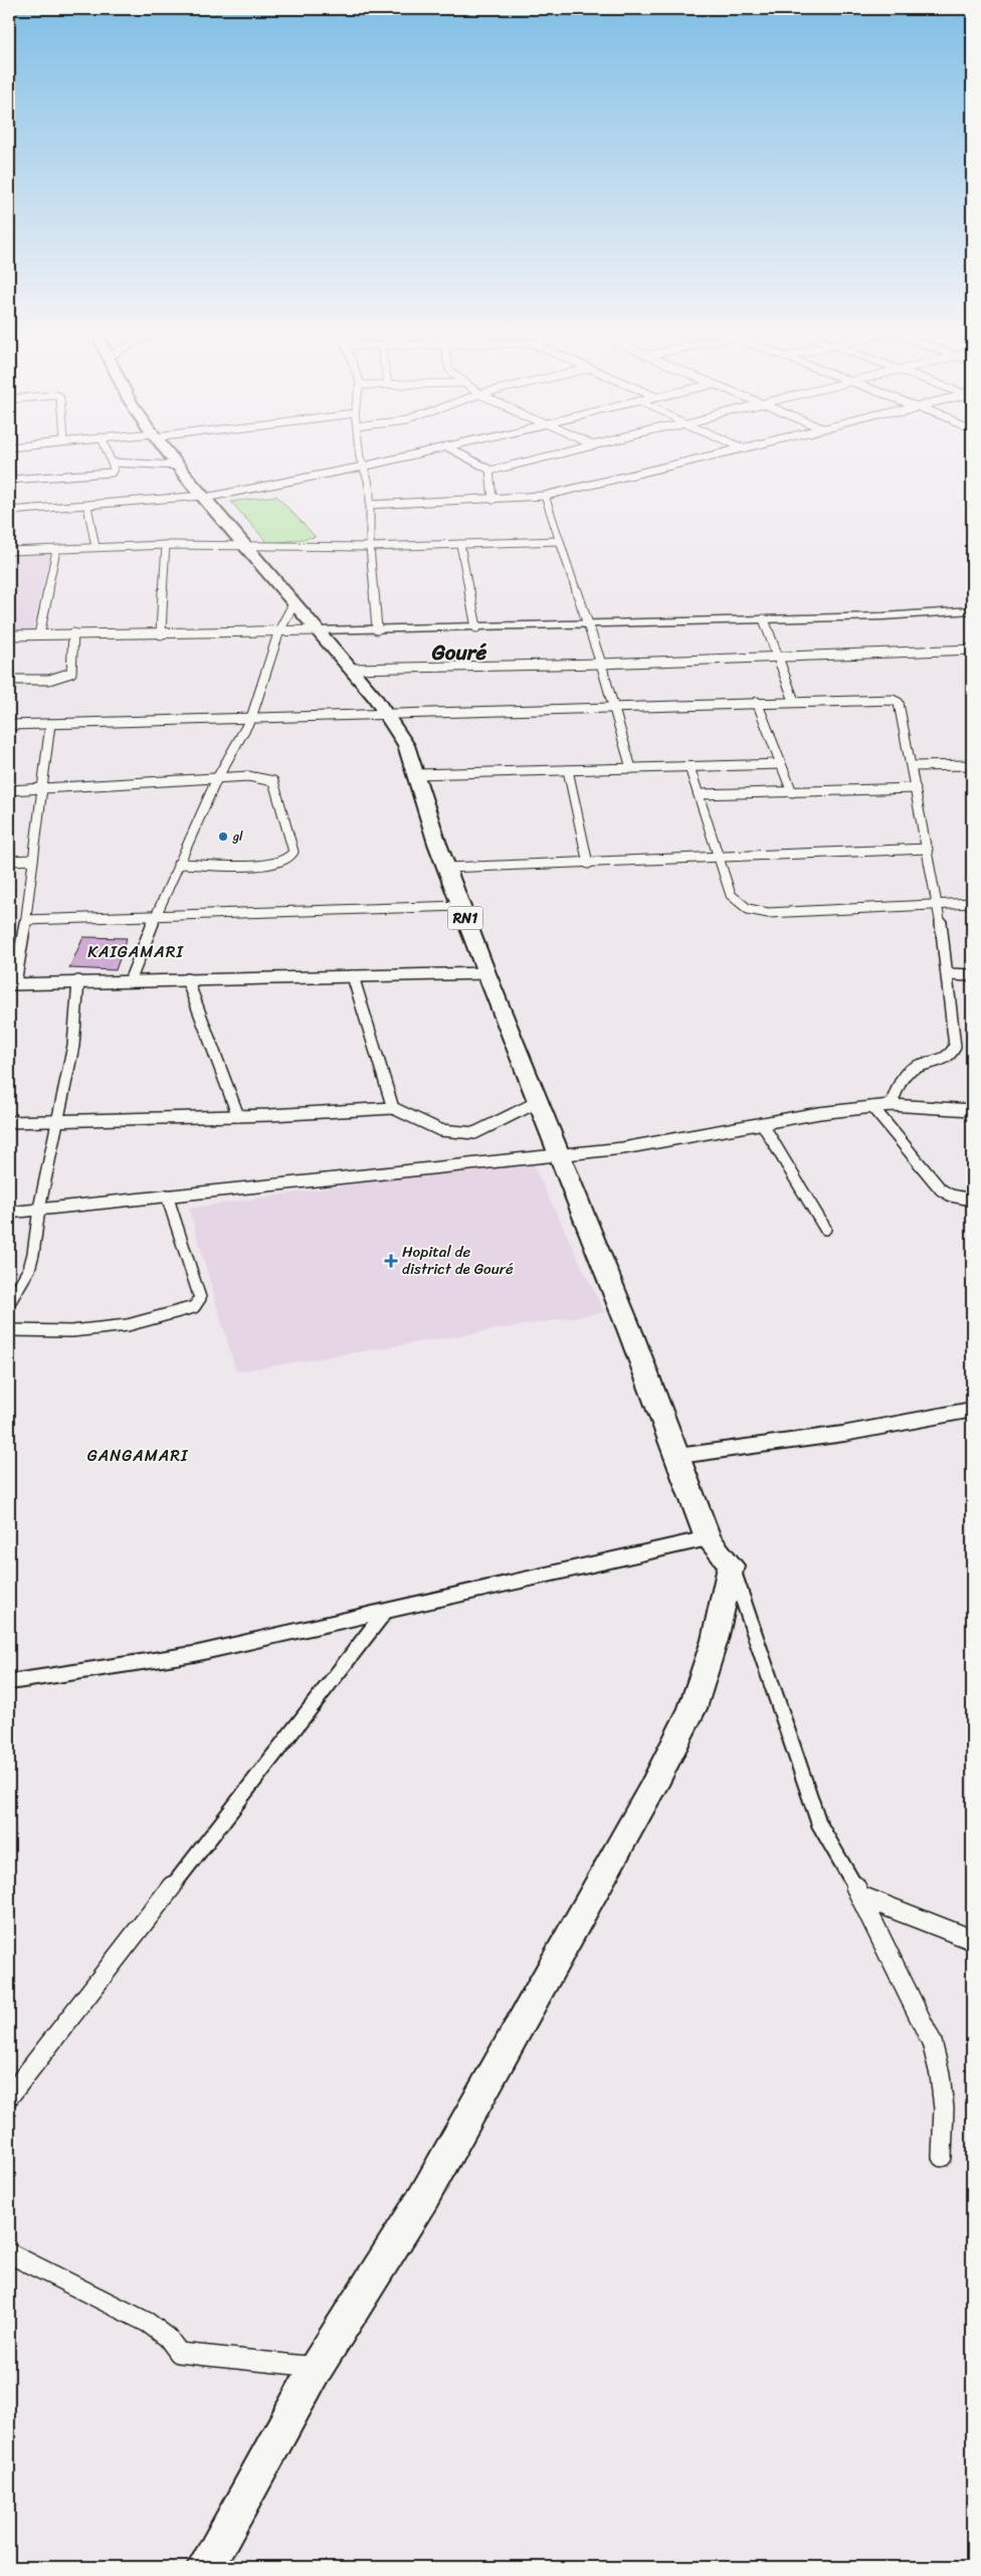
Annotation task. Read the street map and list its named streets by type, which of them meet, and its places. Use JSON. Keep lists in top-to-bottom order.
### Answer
{
  "streets": {
    "highway": ["RN1"]
  },
  "districts": ["Gouré", "KAIGAMARI", "GANGAMARI"],
  "places": {
    "other": ["gl"],
    "health": ["Hopital de district de Gouré"]
  }
}
